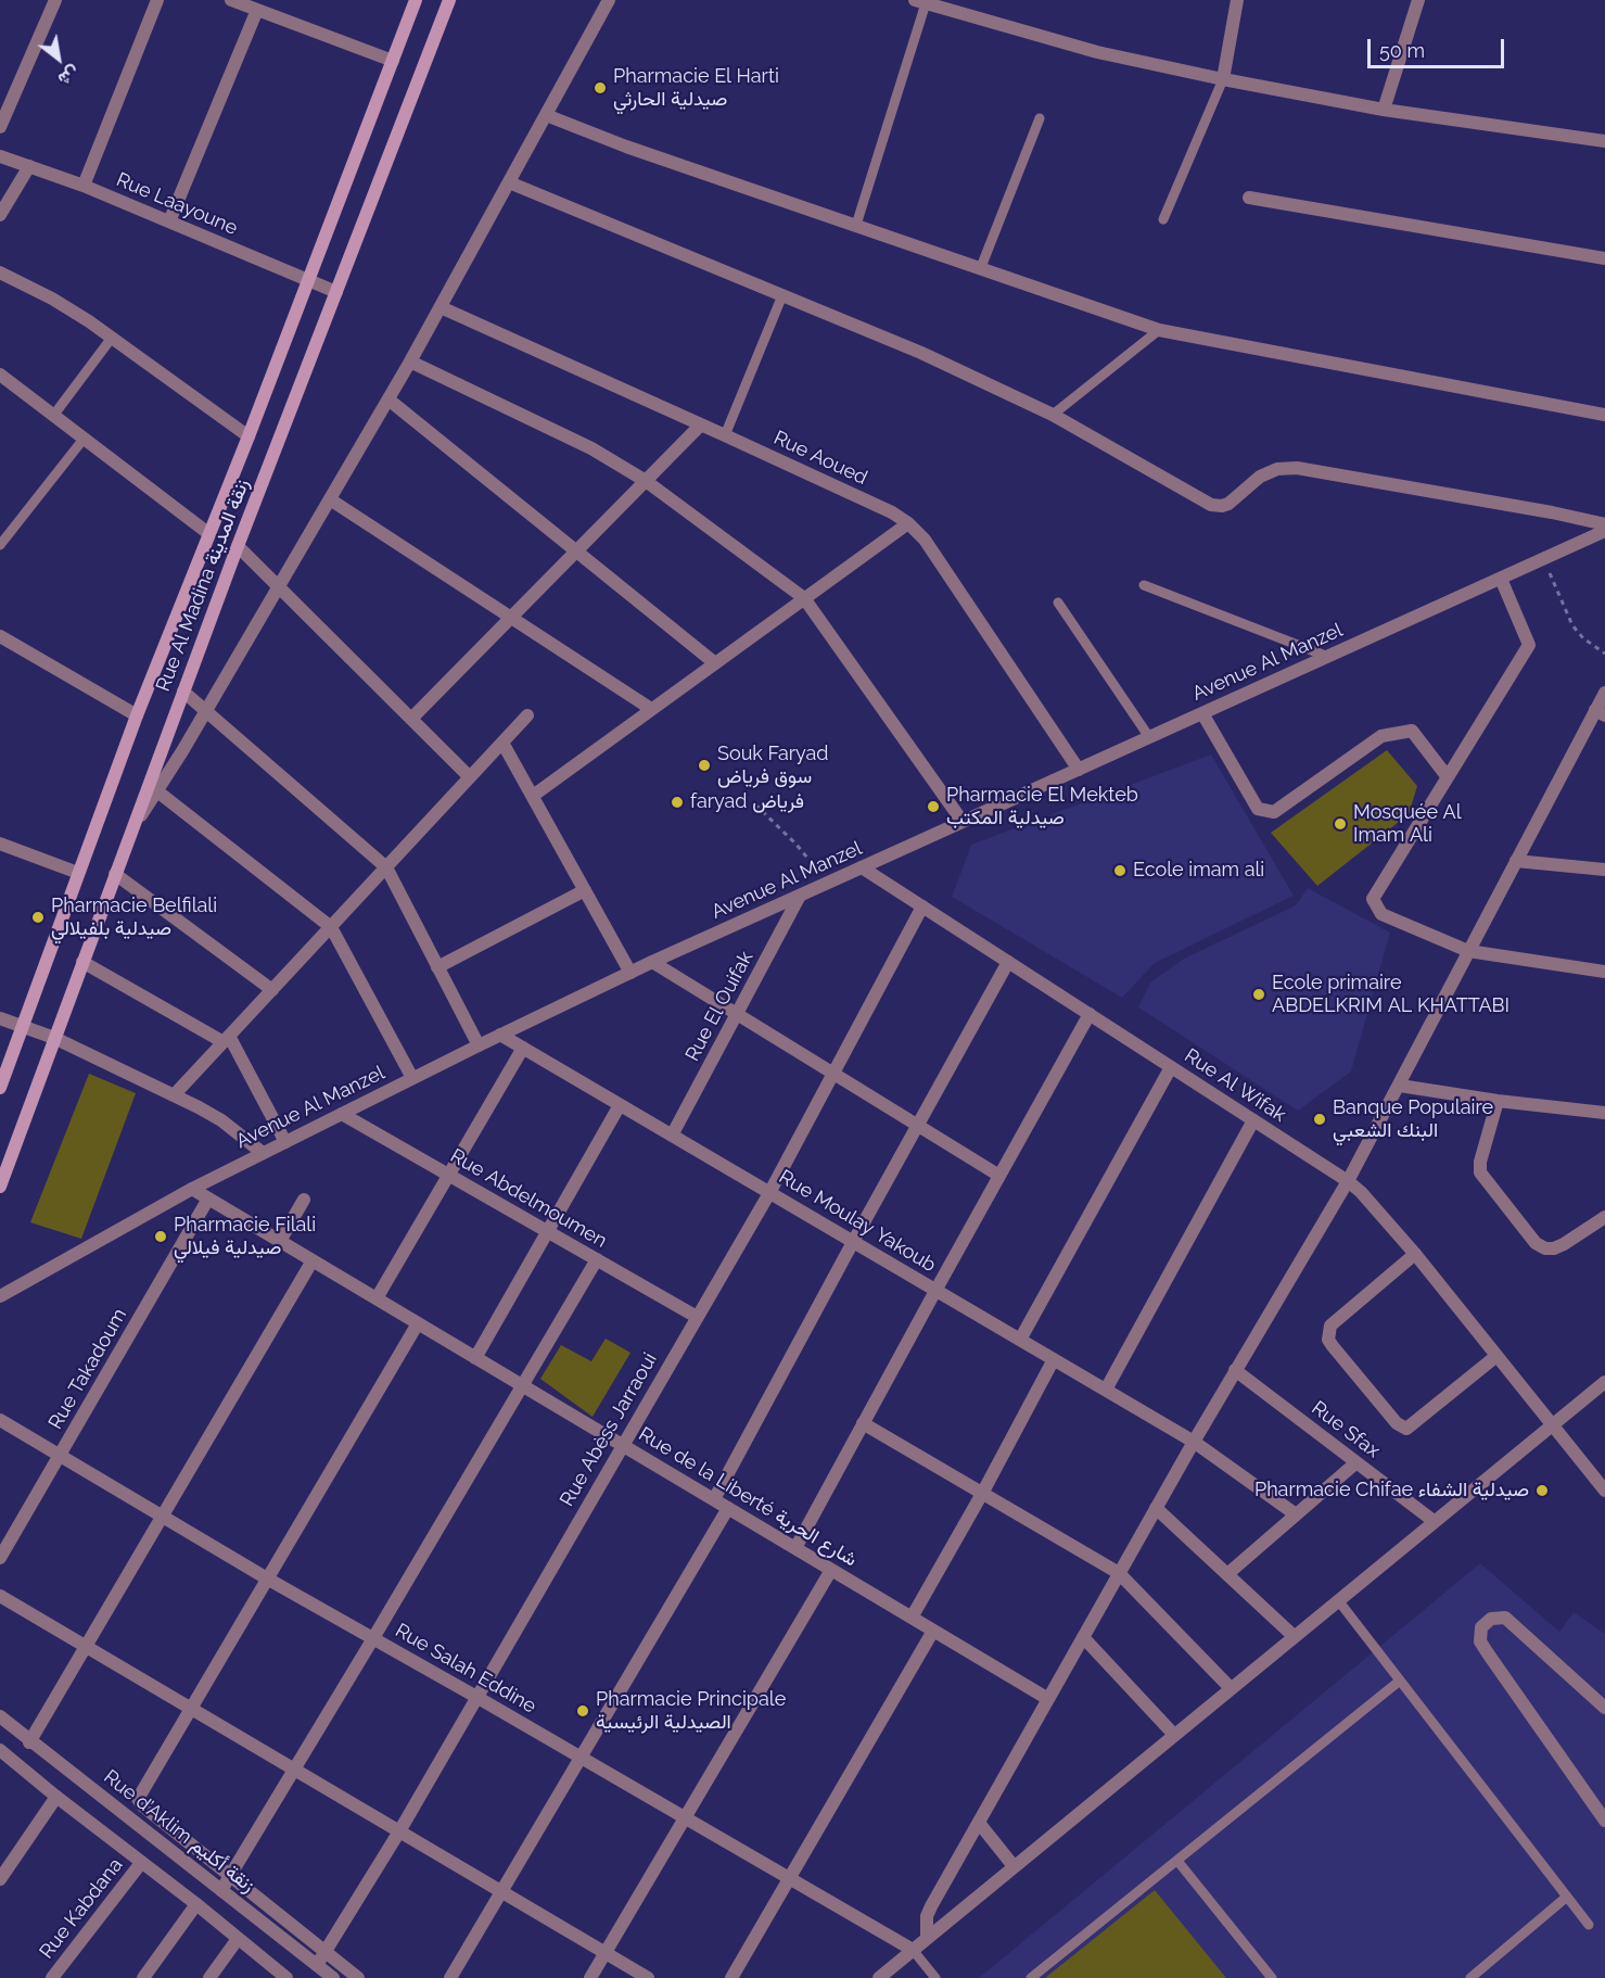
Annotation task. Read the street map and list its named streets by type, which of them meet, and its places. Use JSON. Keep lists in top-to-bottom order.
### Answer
{
  "streets": {
    "main road": ["Rue Al Madina زنقة المدينة"],
    "street": [
      "Rue Laayoune",
      "Rue Aoued",
      "Avenue Al Manzel",
      "Rue El Ouifak",
      "Rue Al Wifak",
      "Rue Abdelmoumen",
      "Rue Moulay Yakoub",
      "Rue Takadoum",
      "Rue Abèss Jarraoui",
      "Rue Sfax",
      "Rue de la Liberté شارع الحرية",
      "Rue Salah Eddine",
      "Rue d’Aklim زنقة أكليم",
      "Rue Kabdana"
    ]
  },
  "crossings": [
    ["Rue Laayoune", "Rue Al Madina زنقة المدينة"],
    ["Rue Aoued", "Avenue Al Manzel"],
    ["Avenue Al Manzel", "Rue El Ouifak"],
    ["Avenue Al Manzel", "Rue Al Wifak"],
    ["Avenue Al Manzel", "Rue Abdelmoumen"],
    ["Avenue Al Manzel", "Rue Moulay Yakoub"],
    ["Avenue Al Manzel", "Rue de la Liberté شارع الحرية"],
    ["Rue El Ouifak", "Rue Moulay Yakoub"],
    ["Rue Al Wifak", "Rue Abèss Jarraoui"],
    ["Rue Abdelmoumen", "Rue Abèss Jarraoui"],
    ["Rue Moulay Yakoub", "Rue Abèss Jarraoui"],
    ["Rue Takadoum", "Rue de la Liberté شارع الحرية"],
    ["Rue Takadoum", "Rue Salah Eddine"],
    ["Rue Abèss Jarraoui", "Rue de la Liberté شارع الحرية"],
    ["Rue Abèss Jarraoui", "Rue Salah Eddine"],
    ["Rue Abèss Jarraoui", "Rue d’Aklim زنقة أكليم"]
  ],
  "places": [
    "Pharmacie El Harti صيدلية الحارثي",
    "Souk Faryad سوق فرياض",
    "faryad فرياض",
    "Pharmacie El Mekteb صيدلية المكتب",
    "Mosquée Al Imam Ali",
    "Ecole imam ali",
    "Pharmacie Belfilali صيدلية بلفيلالي",
    "Ecole primaire ABDELKRIM AL KHATTABI",
    "Banque Populaire البنك الشعبي",
    "Pharmacie Filali صيدلية فيلالي",
    "Pharmacie Chifae صيدلية الشفاء",
    "Pharmacie Principale الصيدلية الرئيسية"
  ],
  "scale_bar": "50 m",
  "north": "bottom right"
}
